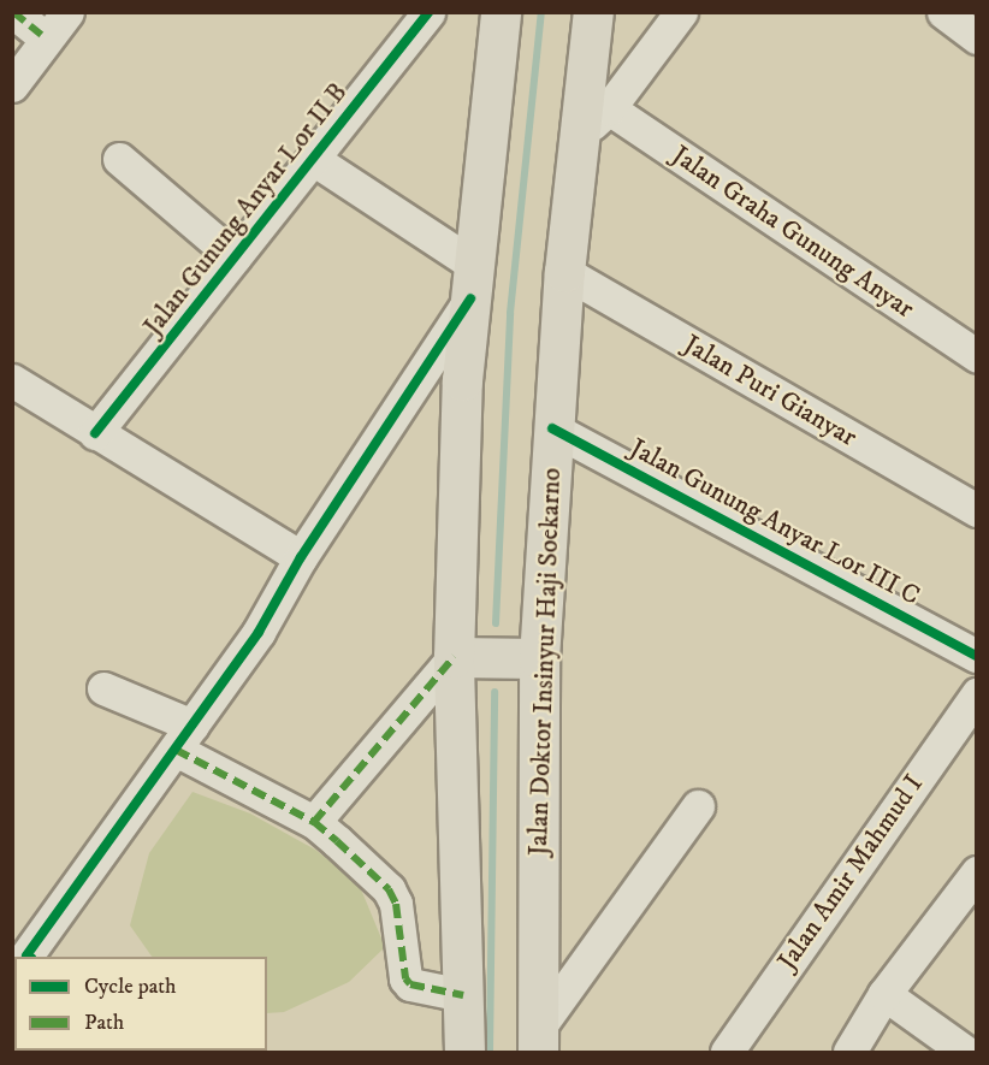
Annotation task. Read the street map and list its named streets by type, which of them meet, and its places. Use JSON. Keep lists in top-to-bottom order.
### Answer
{
  "streets": {
    "main road": ["Jalan Doktor Insinyur Haji Soekarno"],
    "street": [
      "Jalan Gunung Anyar Lor II B",
      "Jalan Graha Gunung Anyar",
      "Jalan Puri Gianyar",
      "Jalan Gunung Anyar Lor III C",
      "Jalan Amir Mahmud I"
    ]
  },
  "crossings": [
    ["Jalan Graha Gunung Anyar", "Jalan Doktor Insinyur Haji Soekarno"],
    ["Jalan Puri Gianyar", "Jalan Doktor Insinyur Haji Soekarno"],
    ["Jalan Gunung Anyar Lor III C", "Jalan Doktor Insinyur Haji Soekarno"]
  ],
  "legend": ["Cycle path", "Path"]
}
